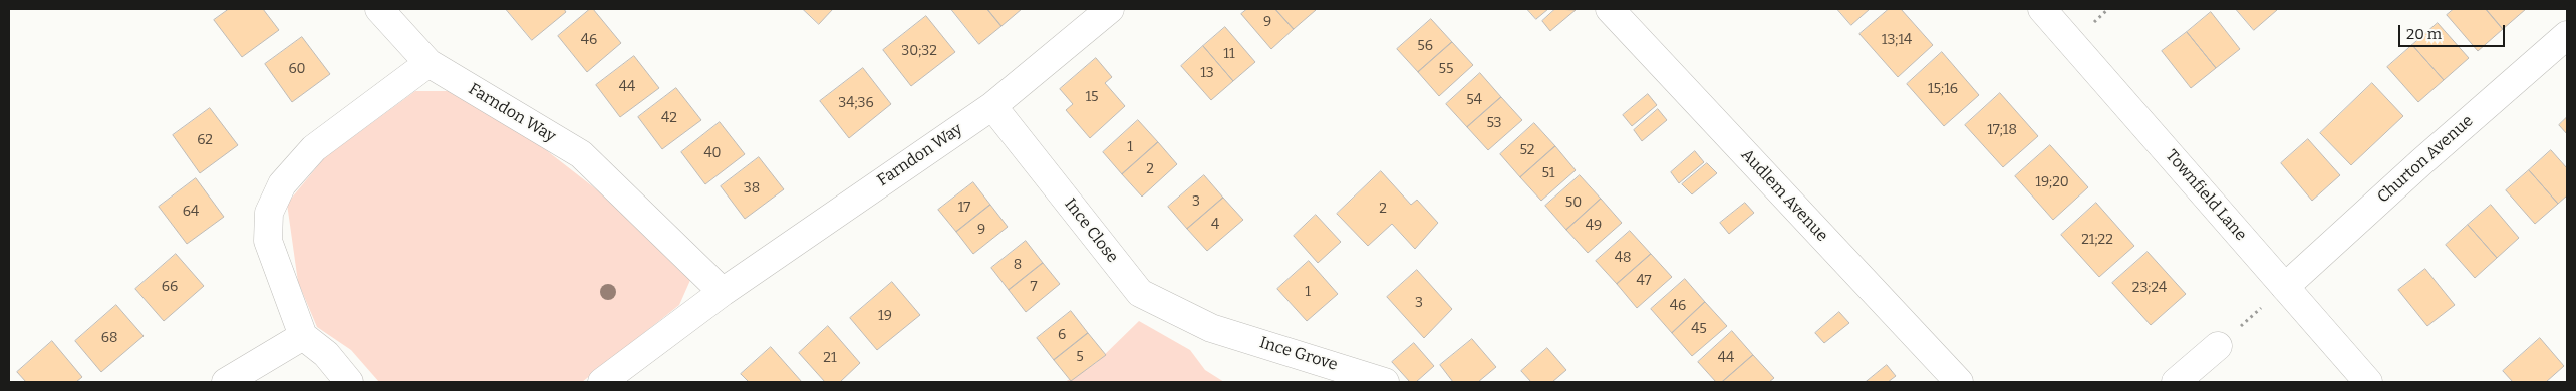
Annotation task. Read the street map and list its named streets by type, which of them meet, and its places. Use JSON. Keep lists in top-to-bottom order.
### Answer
{
  "streets": {
    "street": [
      "Farndon Way",
      "Churton Avenue",
      "Audlem Avenue",
      "Townfield Lane",
      "Ince Close",
      "Ince Grove"
    ]
  },
  "crossings": [
    ["Farndon Way", "Ince Close"],
    ["Churton Avenue", "Townfield Lane"],
    ["Ince Close", "Ince Grove"]
  ],
  "house_numbers": [
    "9",
    "46",
    "13;14",
    "56",
    "30;32",
    "11",
    "60",
    "55",
    "13",
    "44",
    "15;16",
    "15",
    "54",
    "34;36",
    "42",
    "53",
    "17;18",
    "62",
    "1",
    "52",
    "40",
    "2",
    "51",
    "19;20",
    "38",
    "3",
    "50",
    "17",
    "2",
    "64",
    "4",
    "49",
    "9",
    "21;22",
    "48",
    "8",
    "47",
    "66",
    "7",
    "23;24",
    "1",
    "3",
    "46",
    "19",
    "45",
    "6",
    "68",
    "5",
    "21",
    "44"
  ],
  "scale_bar": "20 m"
}
